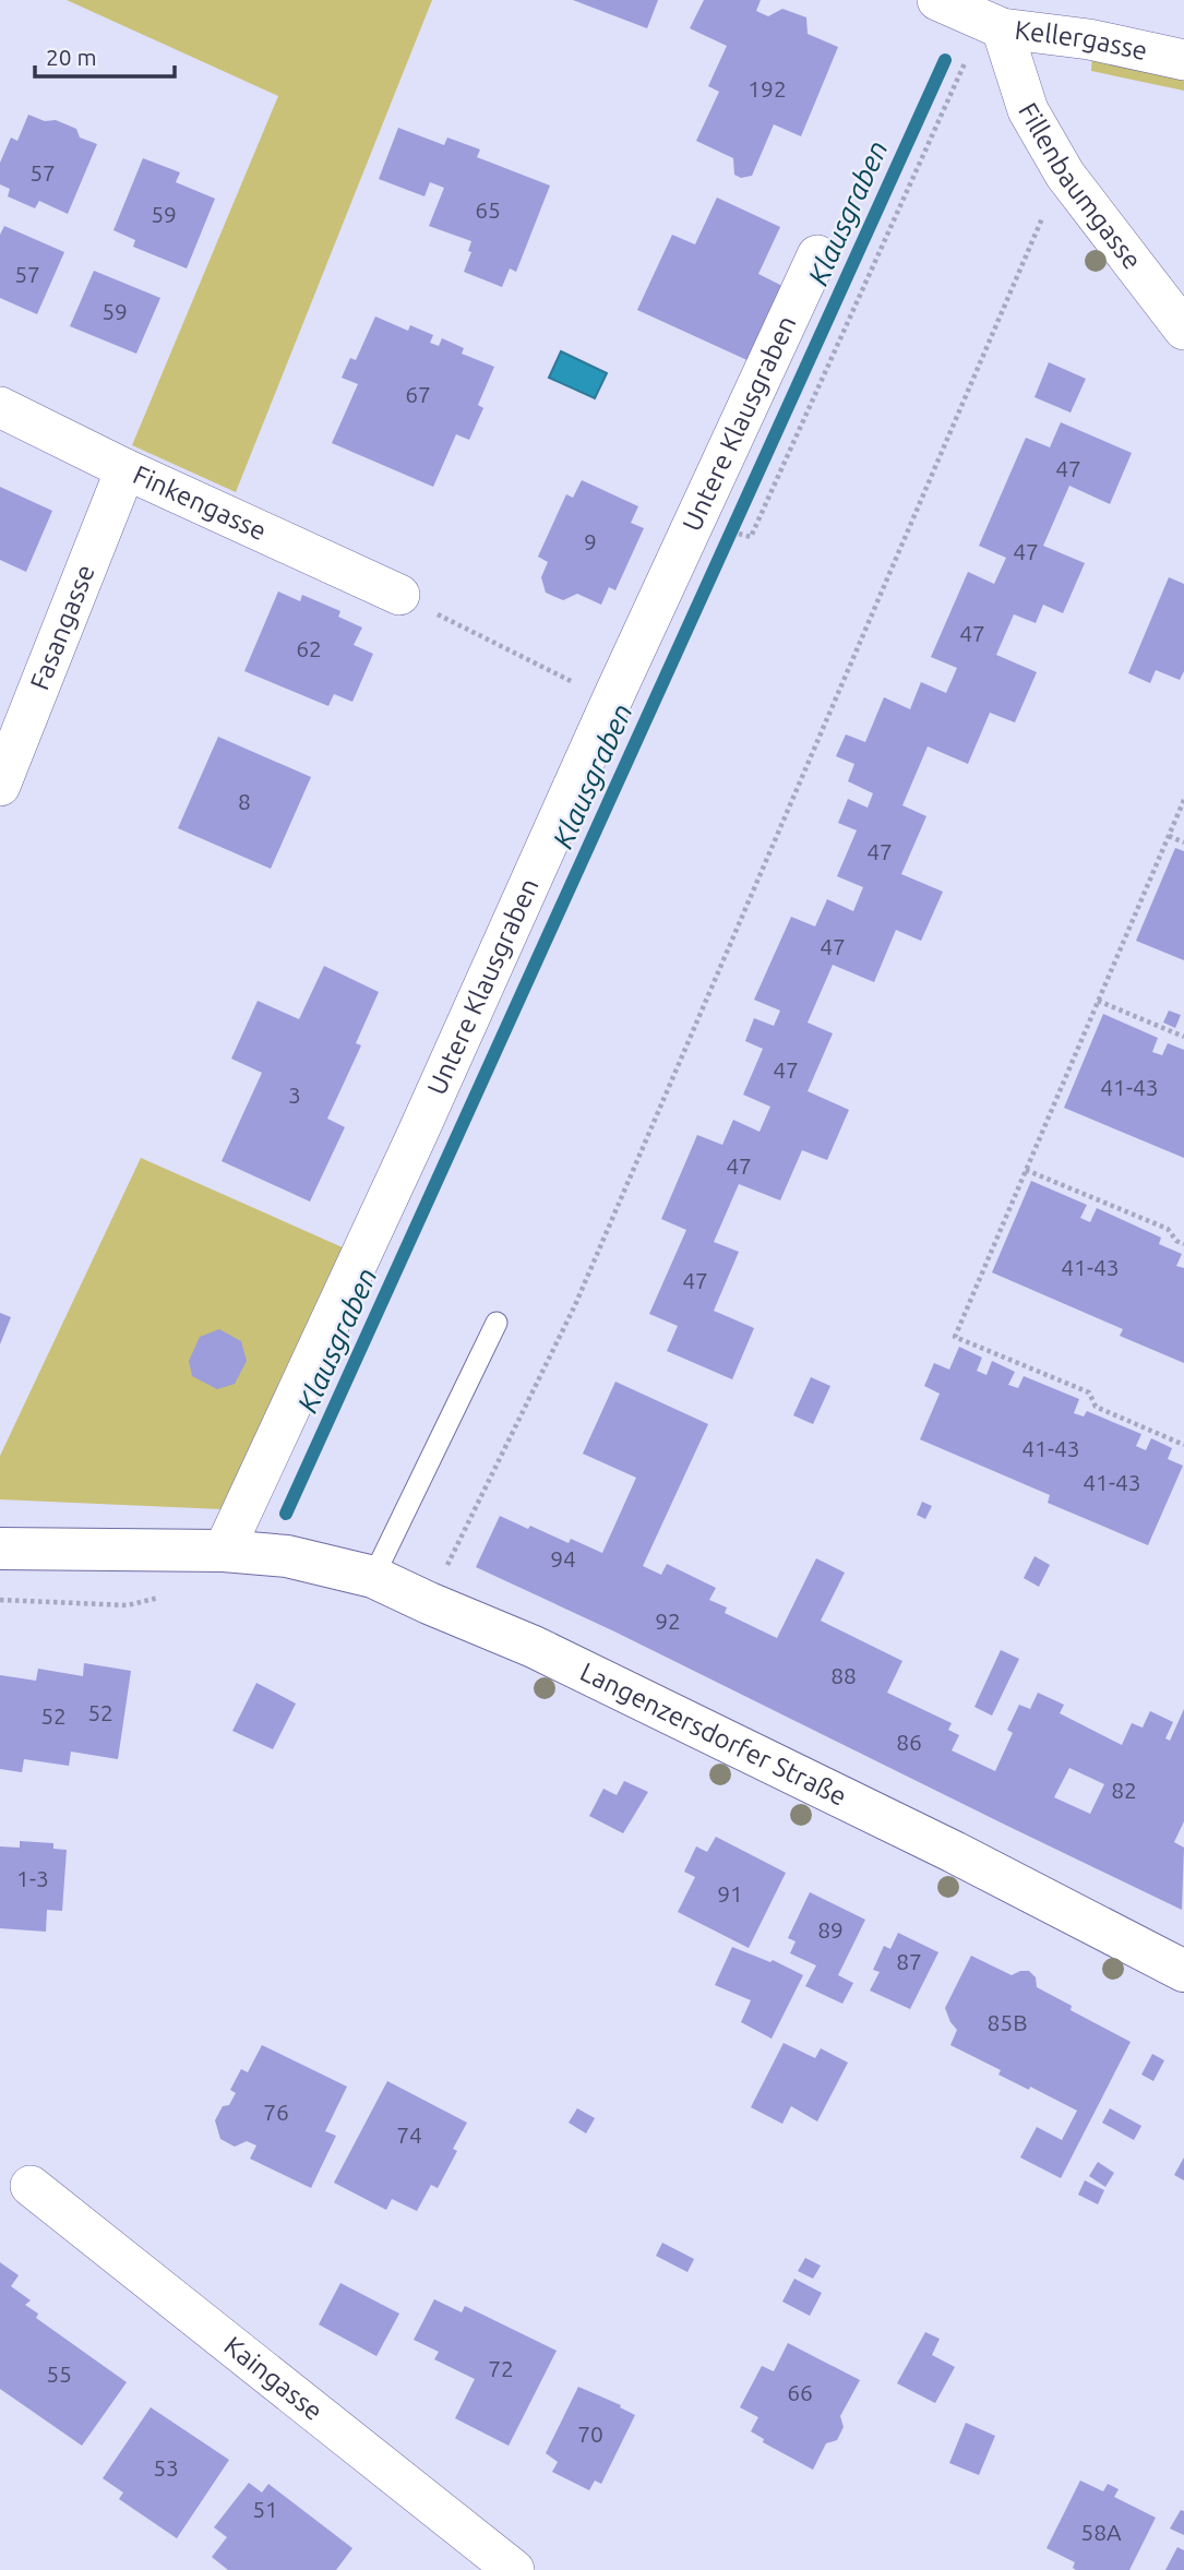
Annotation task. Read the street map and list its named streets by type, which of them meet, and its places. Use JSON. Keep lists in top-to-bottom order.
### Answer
{
  "streets": {
    "main road": ["Langenzersdorfer Straße"],
    "street": [
      "Kellergasse",
      "Fillenbaumgasse",
      "Untere Klausgraben",
      "Finkengasse",
      "Fasangasse",
      "Kaingasse"
    ]
  },
  "crossings": [
    ["Kellergasse", "Fillenbaumgasse"],
    ["Untere Klausgraben", "Langenzersdorfer Straße"],
    ["Finkengasse", "Fasangasse"]
  ],
  "water": ["Klausgraben"],
  "house_numbers": [
    "192",
    "57",
    "65",
    "59",
    "57",
    "59",
    "67",
    "47",
    "9",
    "47",
    "47",
    "62",
    "8",
    "47",
    "47",
    "47",
    "41-43",
    "3",
    "47",
    "41-43",
    "47",
    "41-43",
    "41-43",
    "94",
    "92",
    "88",
    "52",
    "52",
    "86",
    "82",
    "1-3",
    "91",
    "89",
    "87",
    "85B",
    "76",
    "74",
    "72",
    "55",
    "66",
    "70",
    "53",
    "51",
    "58A"
  ],
  "scale_bar": "20 m"
}
